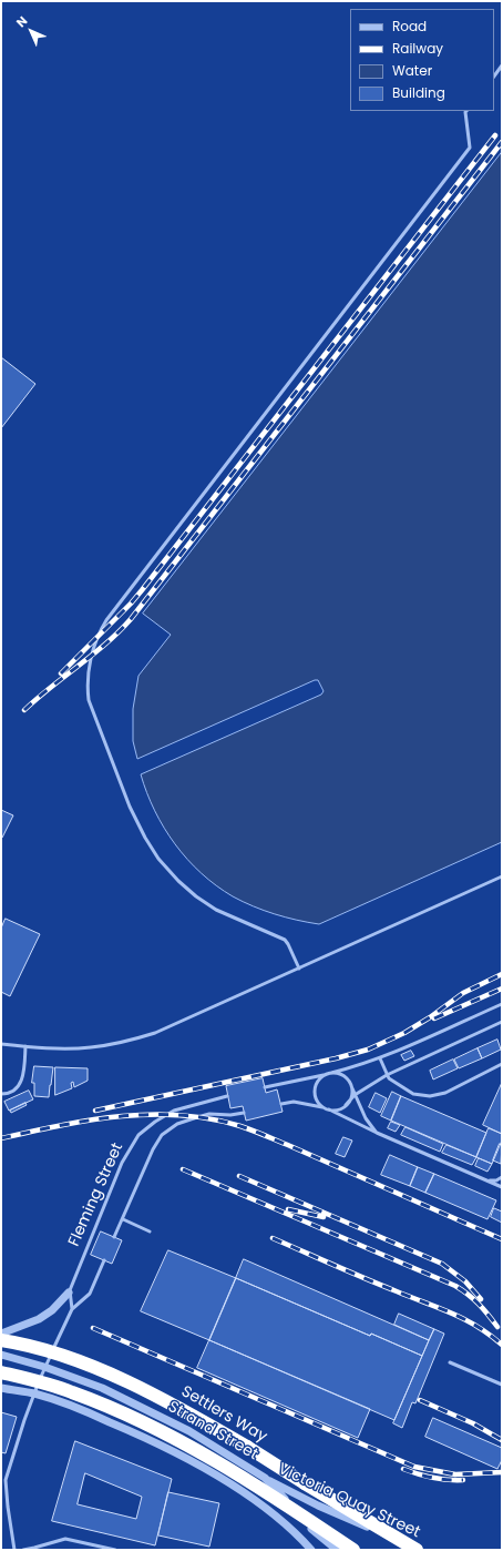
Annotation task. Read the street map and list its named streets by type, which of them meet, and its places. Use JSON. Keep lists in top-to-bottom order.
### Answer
{
  "streets": {
    "highway": ["Settlers Way"],
    "street": ["Strand Street", "Victoria Quay Street"],
    "lane": ["Fleming Street"]
  },
  "crossings": [
    ["Strand Street", "Victoria Quay Street"]
  ],
  "legend": [
    "Road",
    "Railway",
    "Water",
    "Building"
  ],
  "north": "top left"
}
